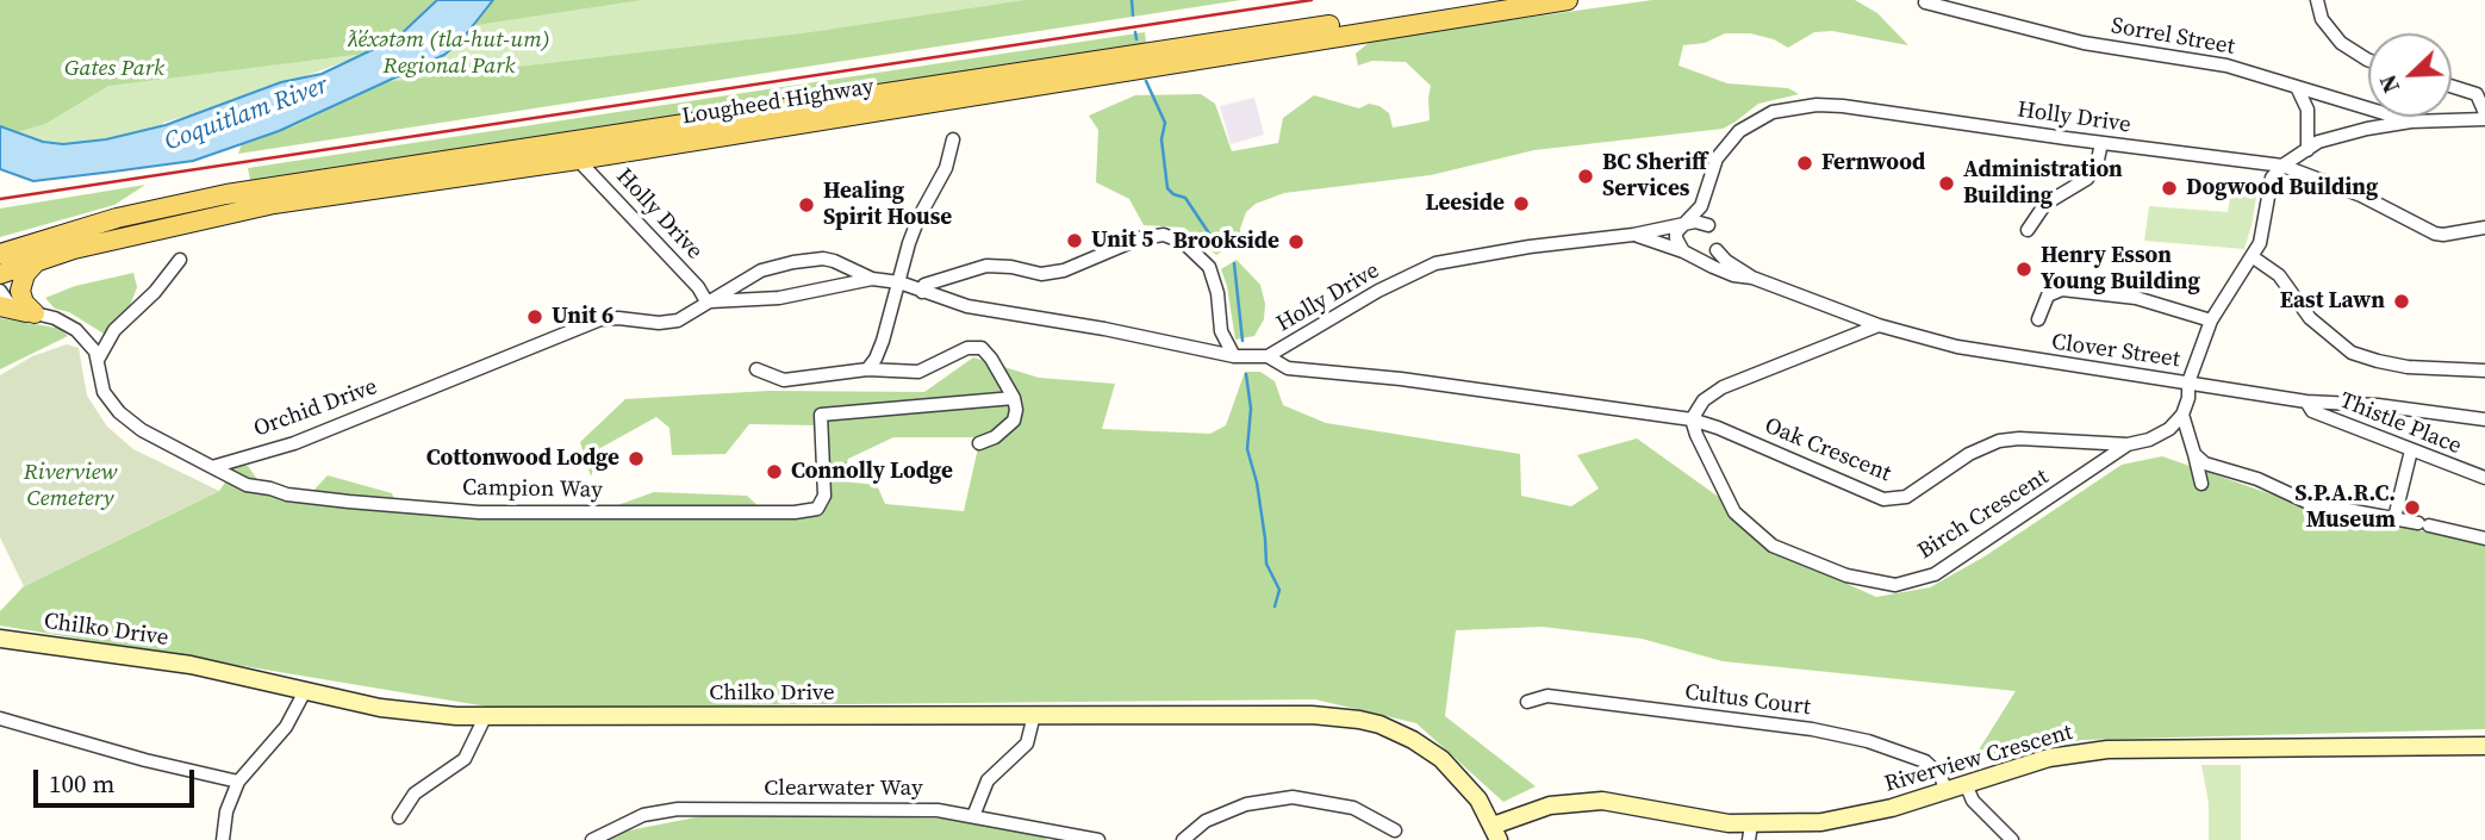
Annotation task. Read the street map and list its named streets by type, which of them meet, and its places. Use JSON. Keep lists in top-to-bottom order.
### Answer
{
  "streets": {
    "main road": ["Lougheed Highway"],
    "street": [
      "Sorrel Street",
      "Holly Drive",
      "Clover Street",
      "Orchid Drive",
      "Thistle Place",
      "Oak Crescent",
      "Campion Way",
      "Birch Crescent",
      "Chilko Drive",
      "Cultus Court",
      "Riverview Crescent",
      "Clearwater Way"
    ]
  },
  "crossings": [
    ["Lougheed Highway", "Holly Drive"],
    ["Holly Drive", "Clover Street"],
    ["Holly Drive", "Orchid Drive"],
    ["Holly Drive", "Oak Crescent"],
    ["Clover Street", "Thistle Place"],
    ["Orchid Drive", "Campion Way"],
    ["Oak Crescent", "Birch Crescent"],
    ["Chilko Drive", "Riverview Crescent"],
    ["Cultus Court", "Riverview Crescent"]
  ],
  "water": ["Coquitlam River"],
  "parks": ["ƛ̓éxətəm (tla-hut-um) Regional Park", "Gates Park", "Riverview Cemetery"],
  "places": [
    "Fernwood",
    "BC Sheriff Services",
    "Administration Building",
    "Dogwood Building",
    "Leeside",
    "Healing Spirit House",
    "Unit 5",
    "Brookside",
    "Henry Esson Young Building",
    "East Lawn",
    "Unit 6",
    "Cottonwood Lodge",
    "Connolly Lodge",
    "S.P.A.R.C. Museum"
  ],
  "scale_bar": "100 m",
  "north": "bottom left"
}
